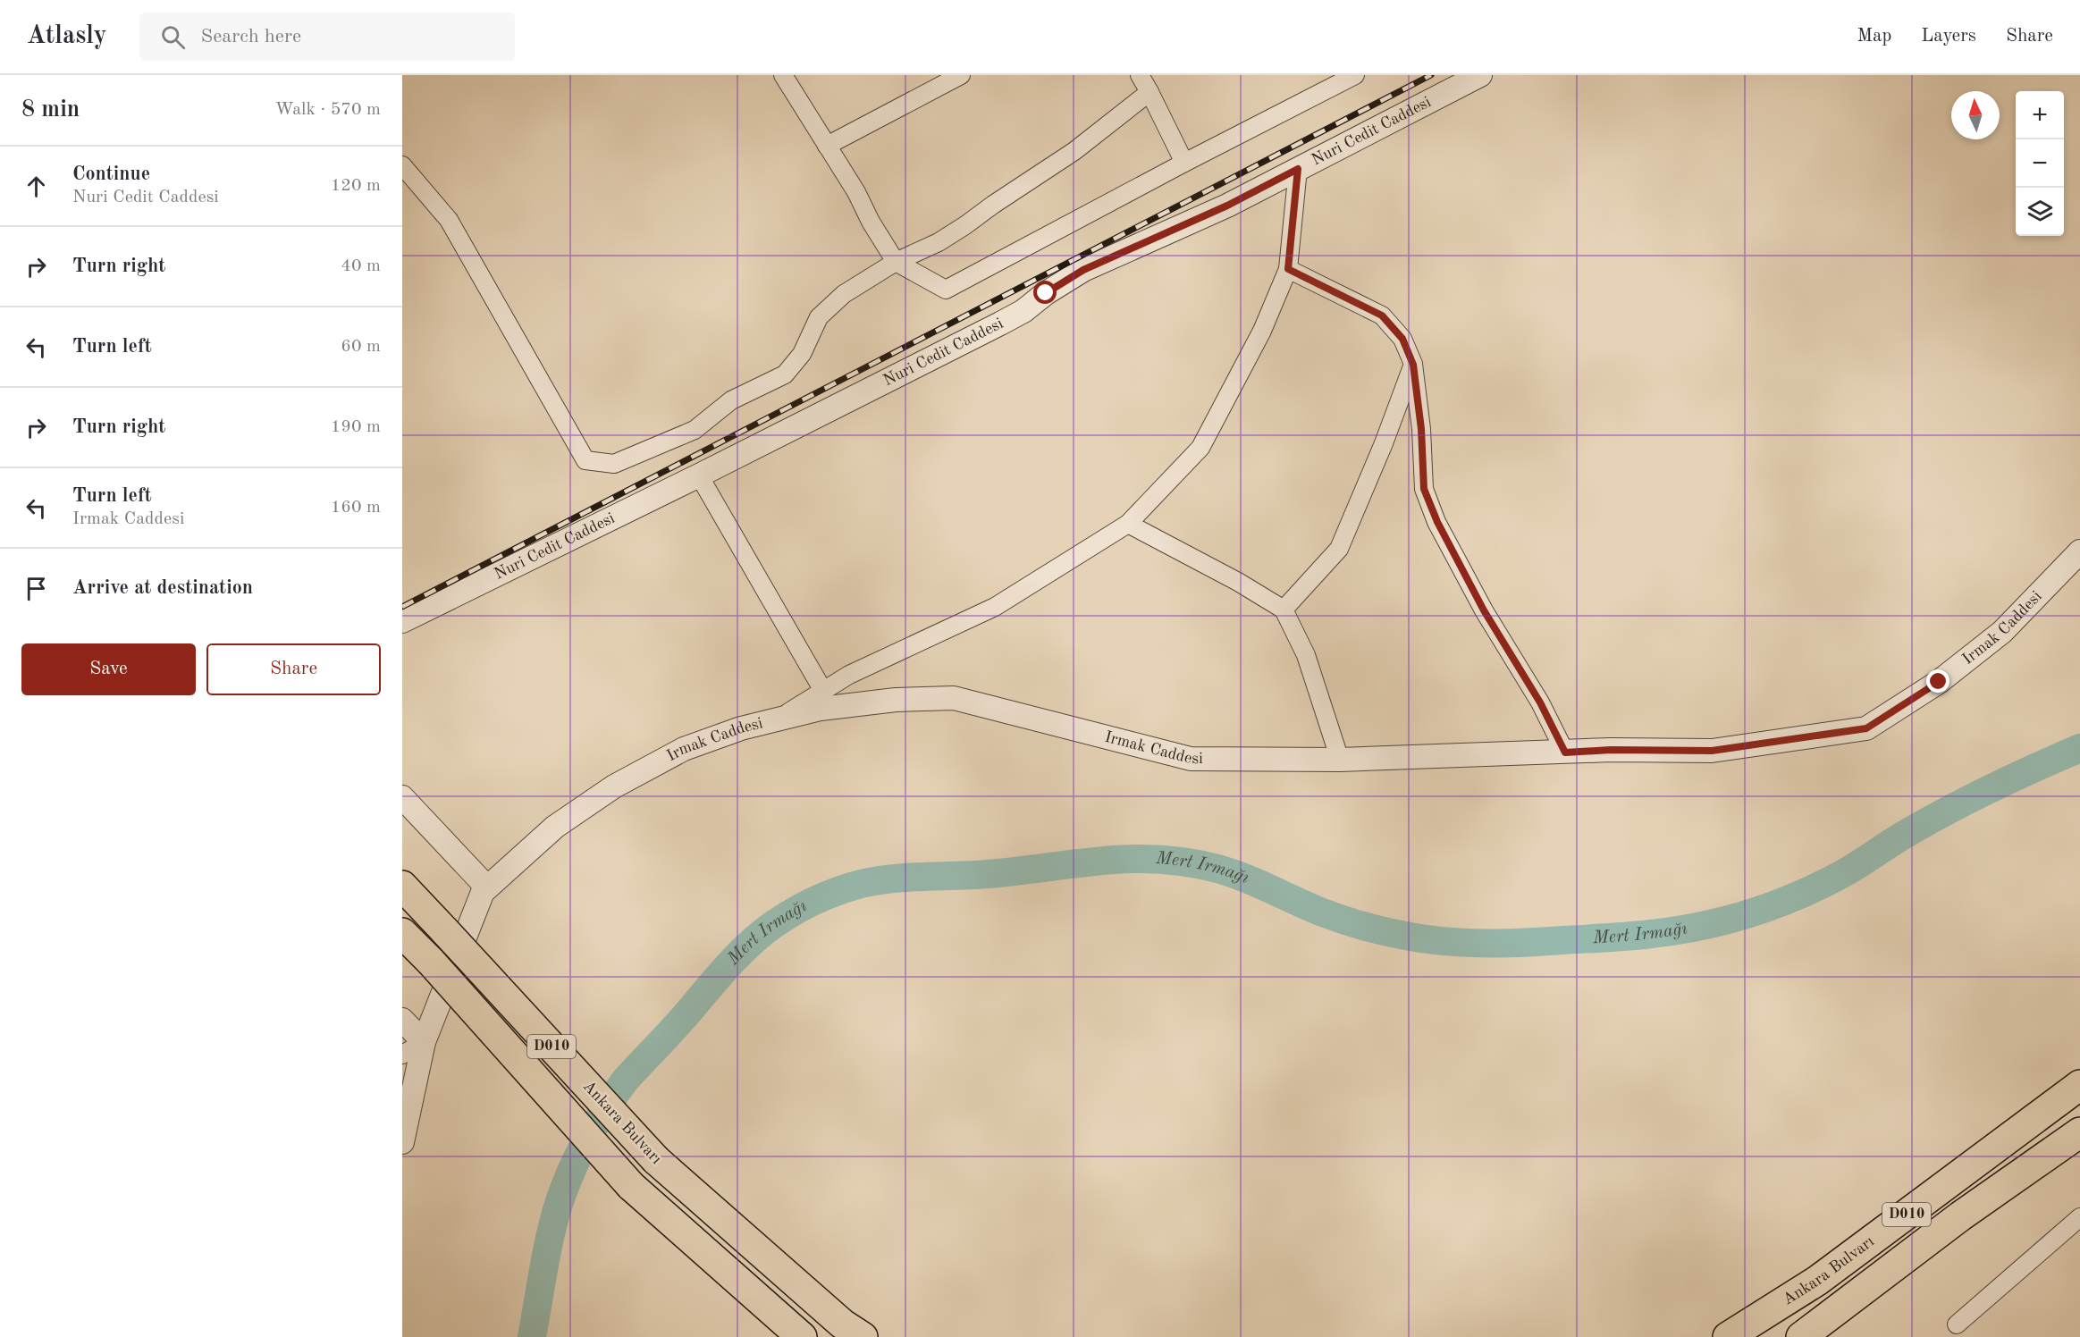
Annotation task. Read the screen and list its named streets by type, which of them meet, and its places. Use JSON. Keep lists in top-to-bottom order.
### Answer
{
  "streets": {
    "highway": ["D010", "Ankara Bulvarı"],
    "street": ["Nuri Cedit Caddesi", "Irmak Caddesi"]
  },
  "water": ["Mert Irmağı"],
  "north": "top",
  "page": {
    "header": "Atlasly",
    "search": "Search here",
    "nav": ["Map", "Layers", "Share"],
    "heading": ["8 min", "Walk · 570 m"],
    "map_buttons": ["+", "−"],
    "list": [
      ["Continue", "Nuri Cedit Caddesi", "120 m"],
      ["Turn right", "40 m"],
      ["Turn left", "60 m"],
      ["Turn right", "190 m"],
      ["Turn left", "Irmak Caddesi", "160 m"],
      "Arrive at destination"
    ],
    "buttons": ["Save", "Share"]
  }
}
